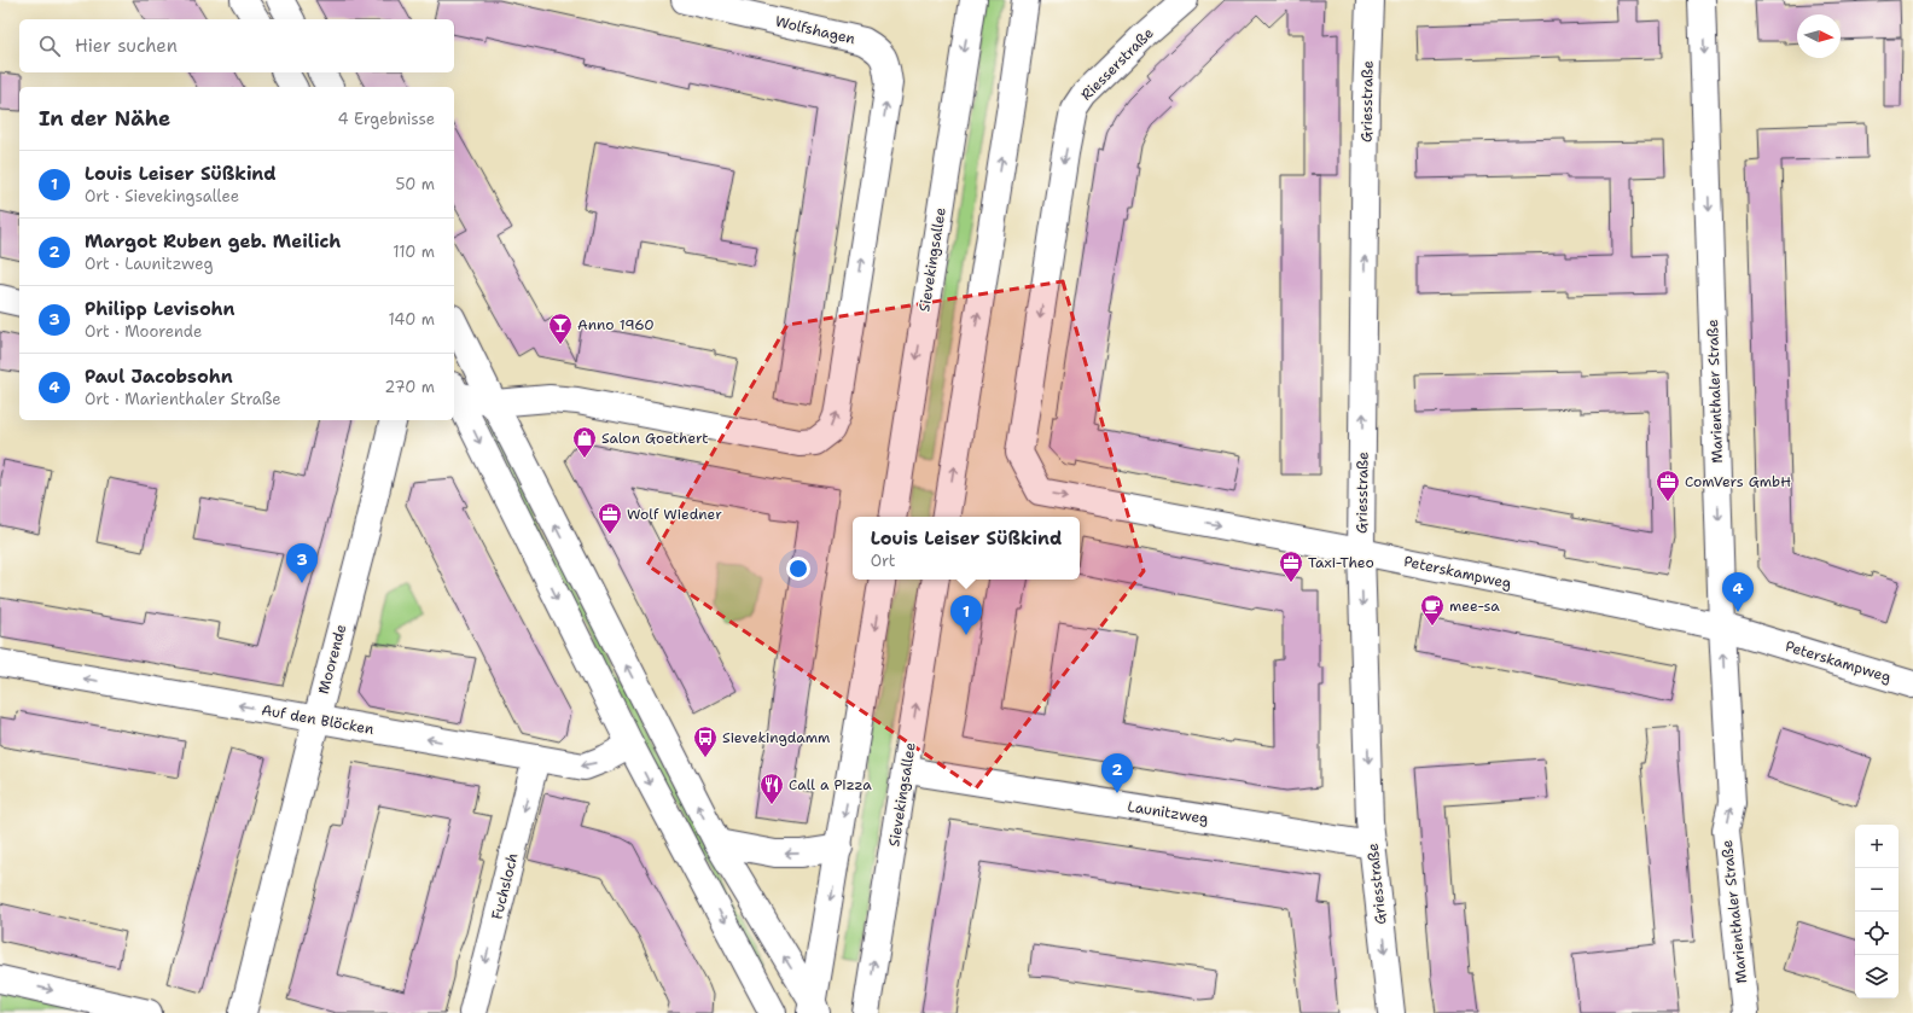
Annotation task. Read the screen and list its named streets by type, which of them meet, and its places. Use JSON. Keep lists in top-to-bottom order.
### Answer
{
  "streets": {
    "street": [
      "Wolfshagen",
      "Riesserstraße",
      "Griesstraße",
      "Sievekingsallee",
      "Marienthaler Straße",
      "Peterskampweg",
      "Moorende",
      "Auf den Blöcken",
      "Launitzweg",
      "Fuchsloch"
    ]
  },
  "crossings": [
    ["Riesserstraße", "Peterskampweg"],
    ["Griesstraße", "Peterskampweg"],
    ["Griesstraße", "Launitzweg"],
    ["Sievekingsallee", "Launitzweg"],
    ["Marienthaler Straße", "Peterskampweg"],
    ["Moorende", "Auf den Blöcken"],
    ["Auf den Blöcken", "Fuchsloch"]
  ],
  "one_way": ["Peterskampweg", "Auf den Blöcken", "Fuchsloch"],
  "places": {
    "bar": ["Anno 1960"],
    "shop": ["Salon Goethert"],
    "office": ["ComVers GmbH", "Wolf Wiedner", "Taxi-Theo"],
    "cafe": ["mee-sa"],
    "bus stop": ["Sievekingdamm"],
    "restaurant": ["Call a Pizza"]
  },
  "north": "right",
  "page": {
    "search": "Hier suchen",
    "heading": ["In der Nähe", "4 Ergebnisse"],
    "list": [
      {
        "mark": "1",
        "name": "Louis Leiser Süßkind",
        "note": "Ort · Sievekingsallee",
        "value": "50 m"
      },
      {
        "mark": "2",
        "name": "Margot Ruben geb. Meilich",
        "note": "Ort · Launitzweg",
        "value": "110 m"
      },
      {
        "mark": "3",
        "name": "Philipp Levisohn",
        "note": "Ort · Moorende",
        "value": "140 m"
      },
      {
        "mark": "4",
        "name": "Paul Jacobsohn",
        "note": "Ort · Marienthaler Straße",
        "value": "270 m"
      }
    ],
    "popup": ["Louis Leiser Süßkind", "Ort"],
    "pins": [
      "3",
      "4",
      "1",
      "2"
    ],
    "map_buttons": ["+", "−"]
  }
}
